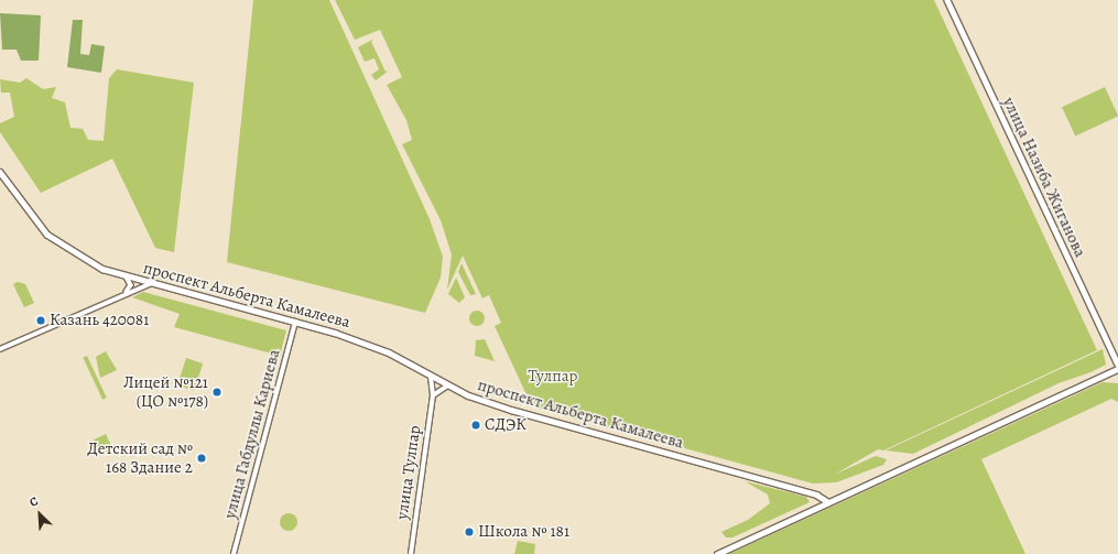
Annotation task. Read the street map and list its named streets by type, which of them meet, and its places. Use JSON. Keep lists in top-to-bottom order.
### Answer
{
  "streets": {
    "main road": ["улица Назиба Жиганова", "проспект Альберта Камалеева"],
    "street": ["улица Габдуллы Кариева", "улица Тулпар"]
  },
  "crossings": [
    ["проспект Альберта Камалеева", "улица Габдуллы Кариева"],
    ["проспект Альберта Камалеева", "улица Тулпар"]
  ],
  "parks": ["Тулпар"],
  "places": [
    "Казань 420081",
    "Лицей №121 (ЦО №178)",
    "СДЭК",
    "Детский сад № 168 Здание 2",
    "Школа № 181"
  ],
  "north": "top left"
}
